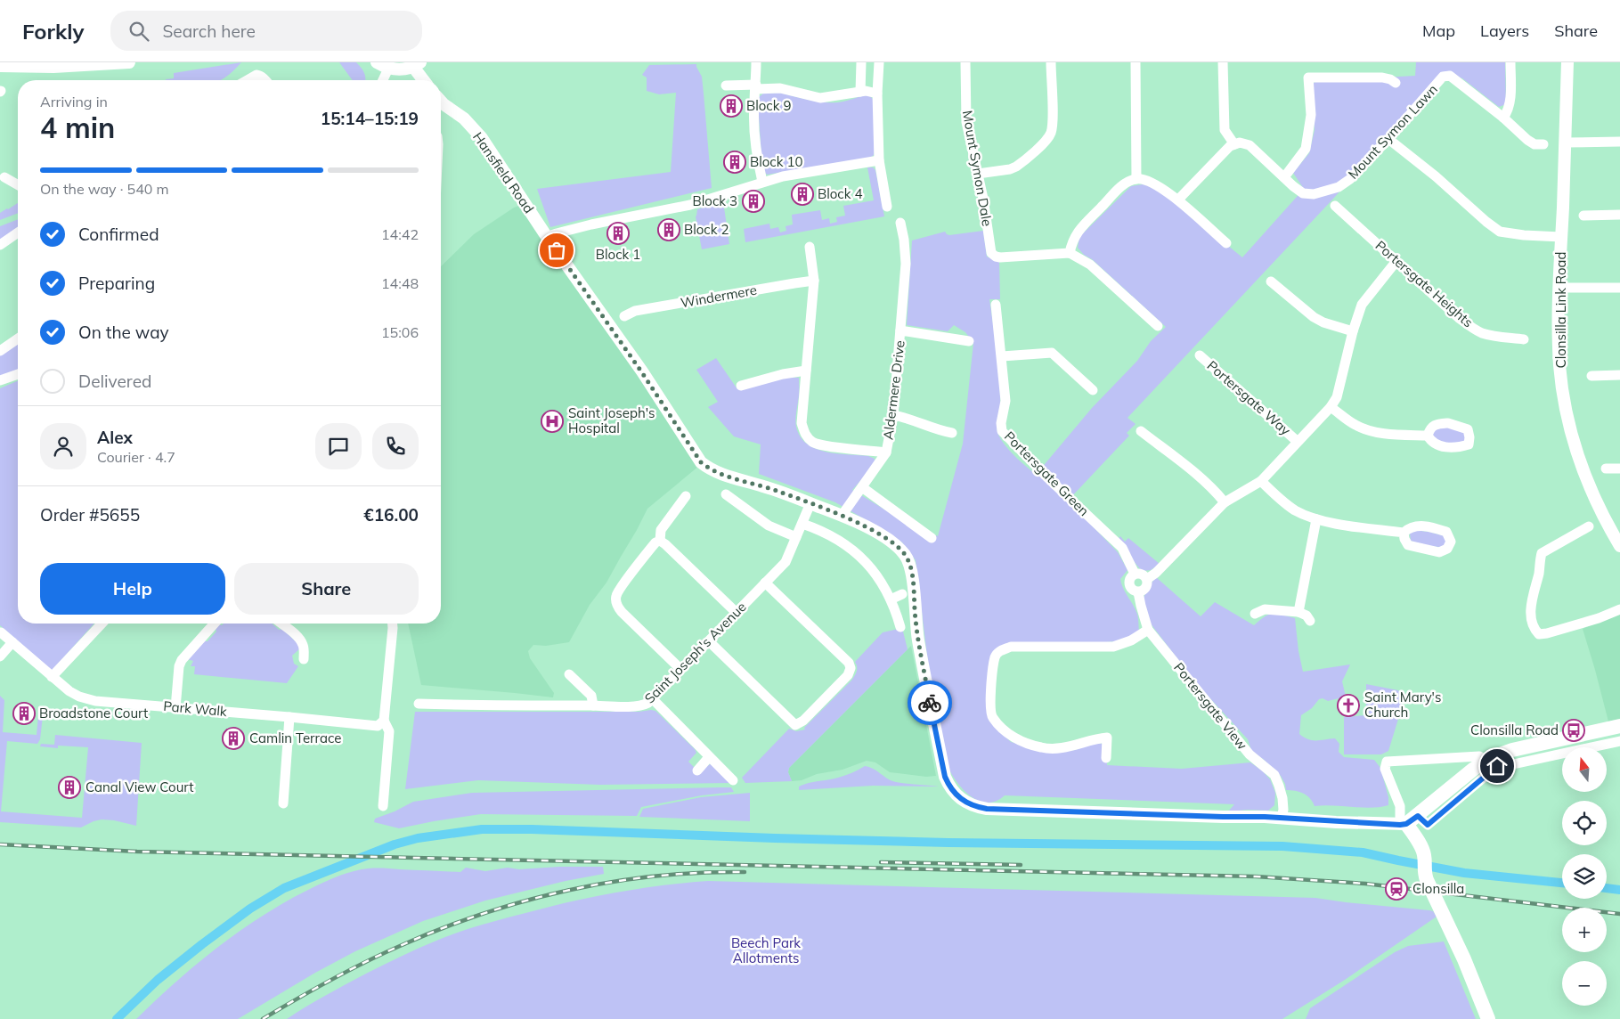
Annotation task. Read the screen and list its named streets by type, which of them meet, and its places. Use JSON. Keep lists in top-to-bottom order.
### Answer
{
  "streets": {
    "street": [
      "Mount Symon Lawn",
      "Mount Symon Dale",
      "Hansfield Road",
      "Portersgate Heights",
      "Windermere",
      "Clonsilla Link Road",
      "Aldermere Drive",
      "Portersgate Way",
      "Portersgate Green",
      "Saint Joseph's Avenue",
      "Portersgate View",
      "Park Walk"
    ]
  },
  "crossings": [
    ["Hansfield Road", "Aldermere Drive"],
    ["Hansfield Road", "Saint Joseph's Avenue"],
    ["Hansfield Road", "Portersgate View"],
    ["Portersgate Green", "Portersgate View"]
  ],
  "parks": ["Beech Park Allotments"],
  "places": {
    "building": [
      "Block 9",
      "Block 10",
      "Block 4",
      "Block 3",
      "Block 2",
      "Block 1",
      "Broadstone Court",
      "Camlin Terrace",
      "Canal View Court"
    ],
    "hospital": ["Saint Joseph's Hospital"],
    "church": ["Saint Mary's Church"],
    "bus stop": ["Clonsilla Road"],
    "station": ["Clonsilla"]
  },
  "north": "top",
  "page": {
    "header": "Forkly",
    "search": "Search here",
    "nav": ["Map", "Layers", "Share"],
    "heading": ["4 min", "Arriving in", "15:14–15:19"],
    "panel": [
      "Alex",
      "Courier · 4.7",
      "Order #5655",
      "€16.00"
    ],
    "bar": "On the way · 540 m",
    "list": [
      ["Confirmed", "14:42"],
      ["Preparing", "14:48"],
      ["On the way", "15:06"],
      "Delivered"
    ],
    "buttons": ["Help", "Share"],
    "map_buttons": ["+", "−"]
  }
}
